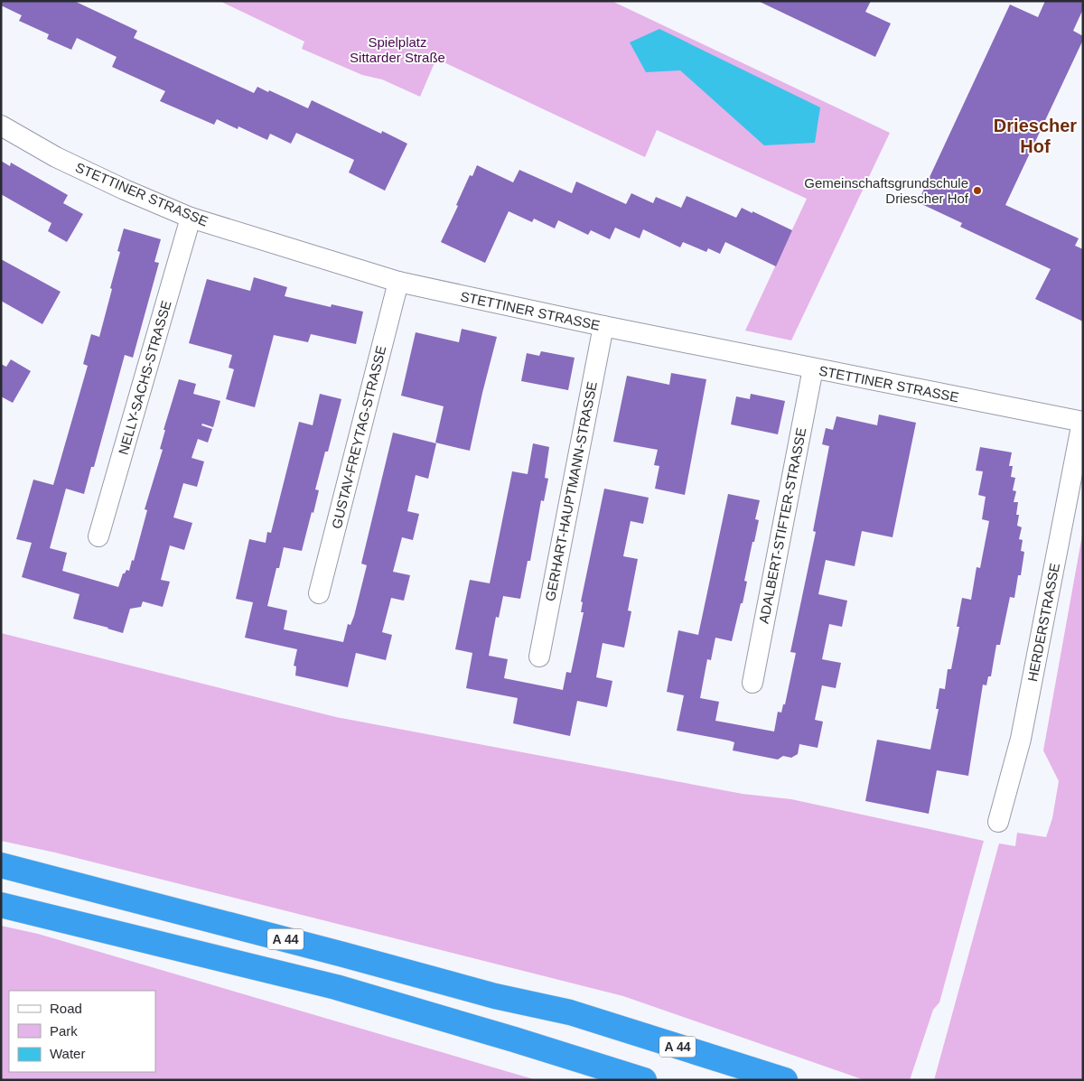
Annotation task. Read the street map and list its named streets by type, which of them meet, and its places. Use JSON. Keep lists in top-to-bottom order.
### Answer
{
  "streets": {
    "highway": ["A 44"],
    "street": [
      "STETTINER STRASSE",
      "NELLY-SACHS-STRASSE",
      "GUSTAV-FREYTAG-STRASSE",
      "GERHART-HAUPTMANN-STRASSE",
      "ADALBERT-STIFTER-STRASSE",
      "HERDERSTRASSE"
    ]
  },
  "crossings": [
    ["STETTINER STRASSE", "NELLY-SACHS-STRASSE"],
    ["STETTINER STRASSE", "GUSTAV-FREYTAG-STRASSE"],
    ["STETTINER STRASSE", "GERHART-HAUPTMANN-STRASSE"],
    ["STETTINER STRASSE", "ADALBERT-STIFTER-STRASSE"],
    ["STETTINER STRASSE", "HERDERSTRASSE"]
  ],
  "districts": ["Driescher Hof"],
  "parks": ["Spielplatz Sittarder Straße"],
  "places": ["Gemeinschaftsgrundschule Driescher Hof"],
  "legend": ["Road", "Park", "Water"]
}
